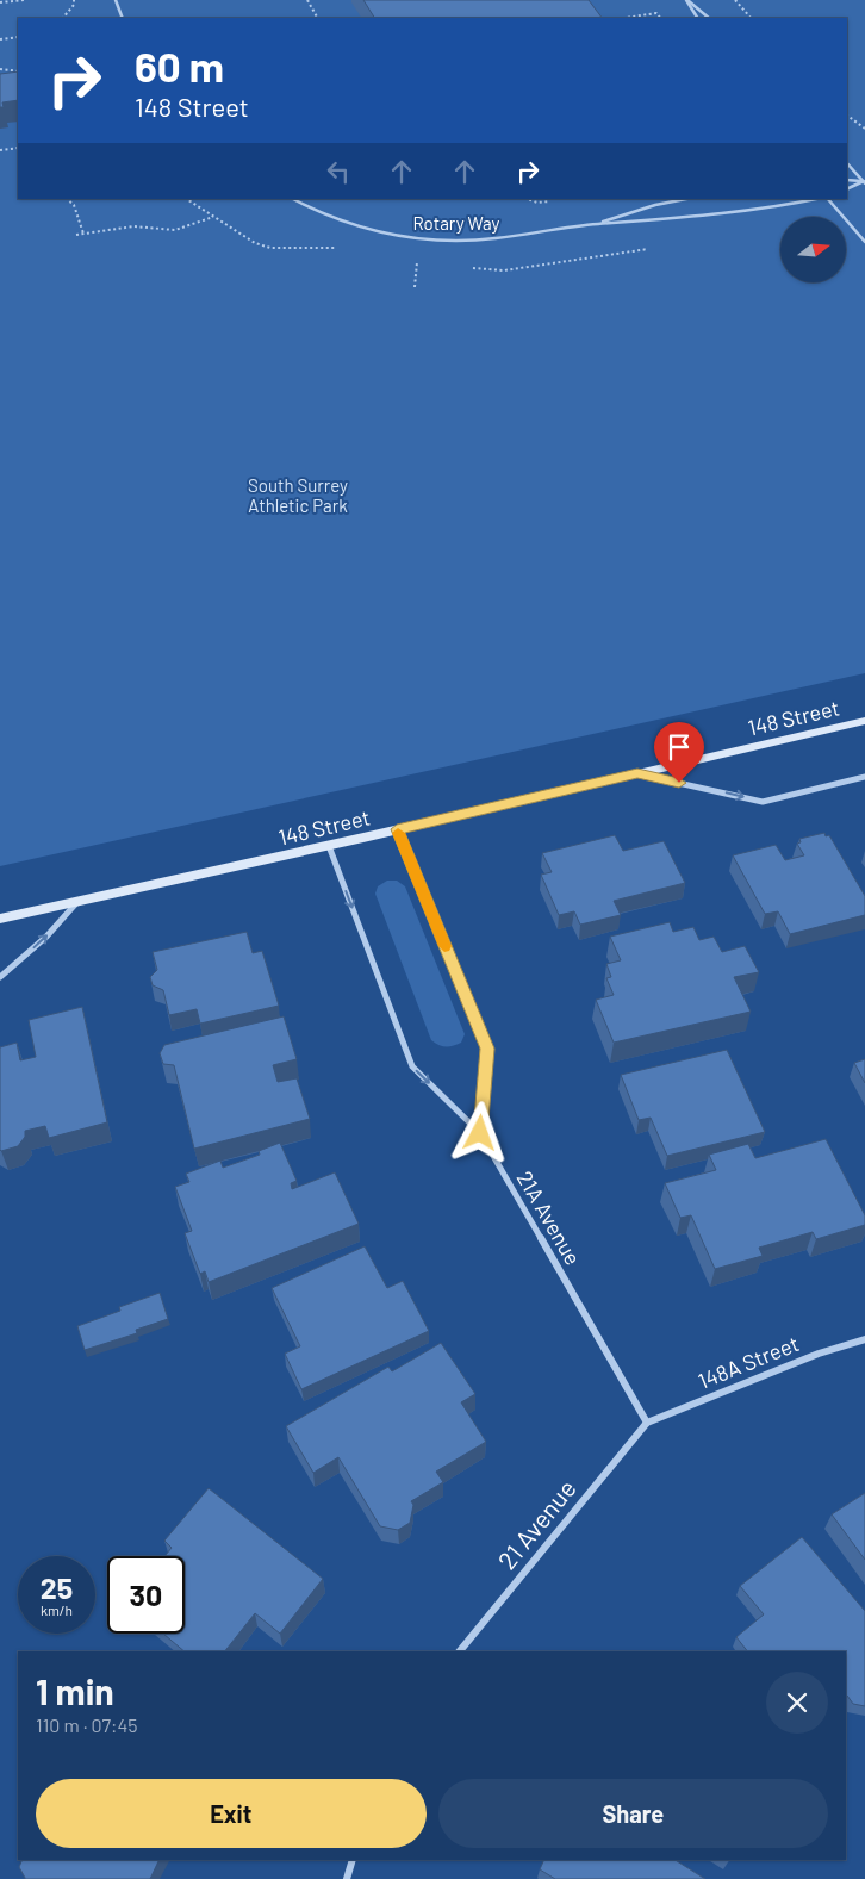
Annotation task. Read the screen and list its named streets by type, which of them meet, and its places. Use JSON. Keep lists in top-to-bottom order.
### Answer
{
  "streets": {
    "main road": ["148 Street"],
    "street": ["21A Avenue", "148A Street", "21 Avenue"],
    "lane": ["Rotary Way"]
  },
  "crossings": [
    ["148 Street", "21A Avenue"],
    ["21A Avenue", "148A Street"],
    ["21A Avenue", "21 Avenue"],
    ["148A Street", "21 Avenue"]
  ],
  "one_way": ["21A Avenue"],
  "parks": ["South Surrey Athletic Park"],
  "north": "right",
  "page": {
    "turn": ["60 m", "148 Street"],
    "speed": "25 km/h",
    "limit": "30",
    "heading": ["1 min", "110 m · 07:45"],
    "buttons": ["Exit", "Share"]
  }
}
